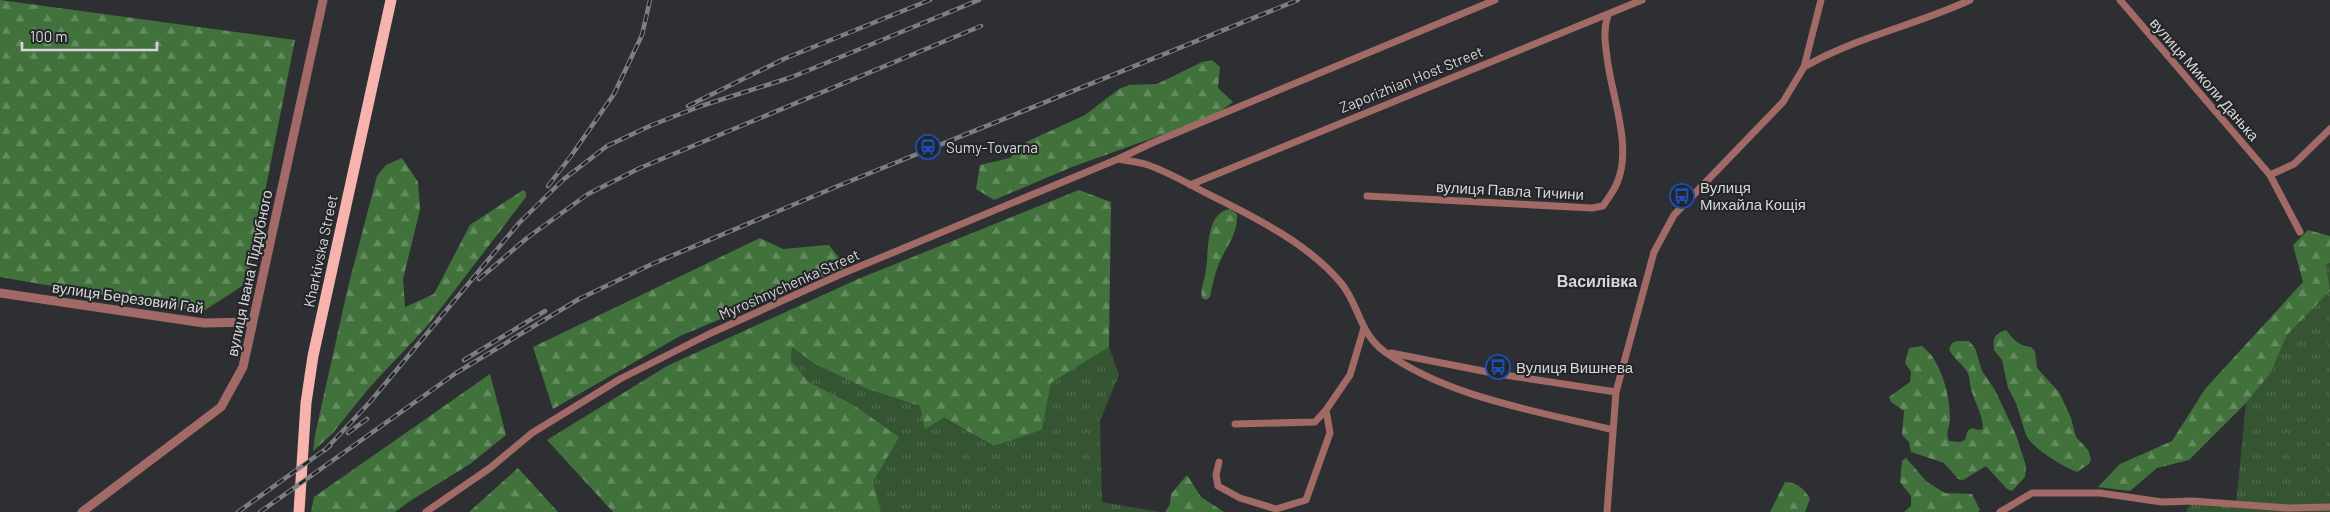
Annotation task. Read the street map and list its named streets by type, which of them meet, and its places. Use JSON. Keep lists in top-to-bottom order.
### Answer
{
  "streets": {
    "main road": ["Kharkivska Street"],
    "street": [
      "Zaporizhian Host Street",
      "вулиця Миколи Данька",
      "вулиця Павла Тичини",
      "вулиця Івана Піддубного",
      "Myroshnychenka Street",
      "вулиця Березовий Гай"
    ]
  },
  "crossings": [
    ["Zaporizhian Host Street", "вулиця Павла Тичини"],
    ["вулиця Івана Піддубного", "вулиця Березовий Гай"]
  ],
  "districts": ["Василівка"],
  "places": {
    "station": ["Sumy-Tovarna"],
    "bus stop": ["Вулиця Михайла Кощія", "Вулиця Вишнева"]
  },
  "scale_bar": "100 m"
}
